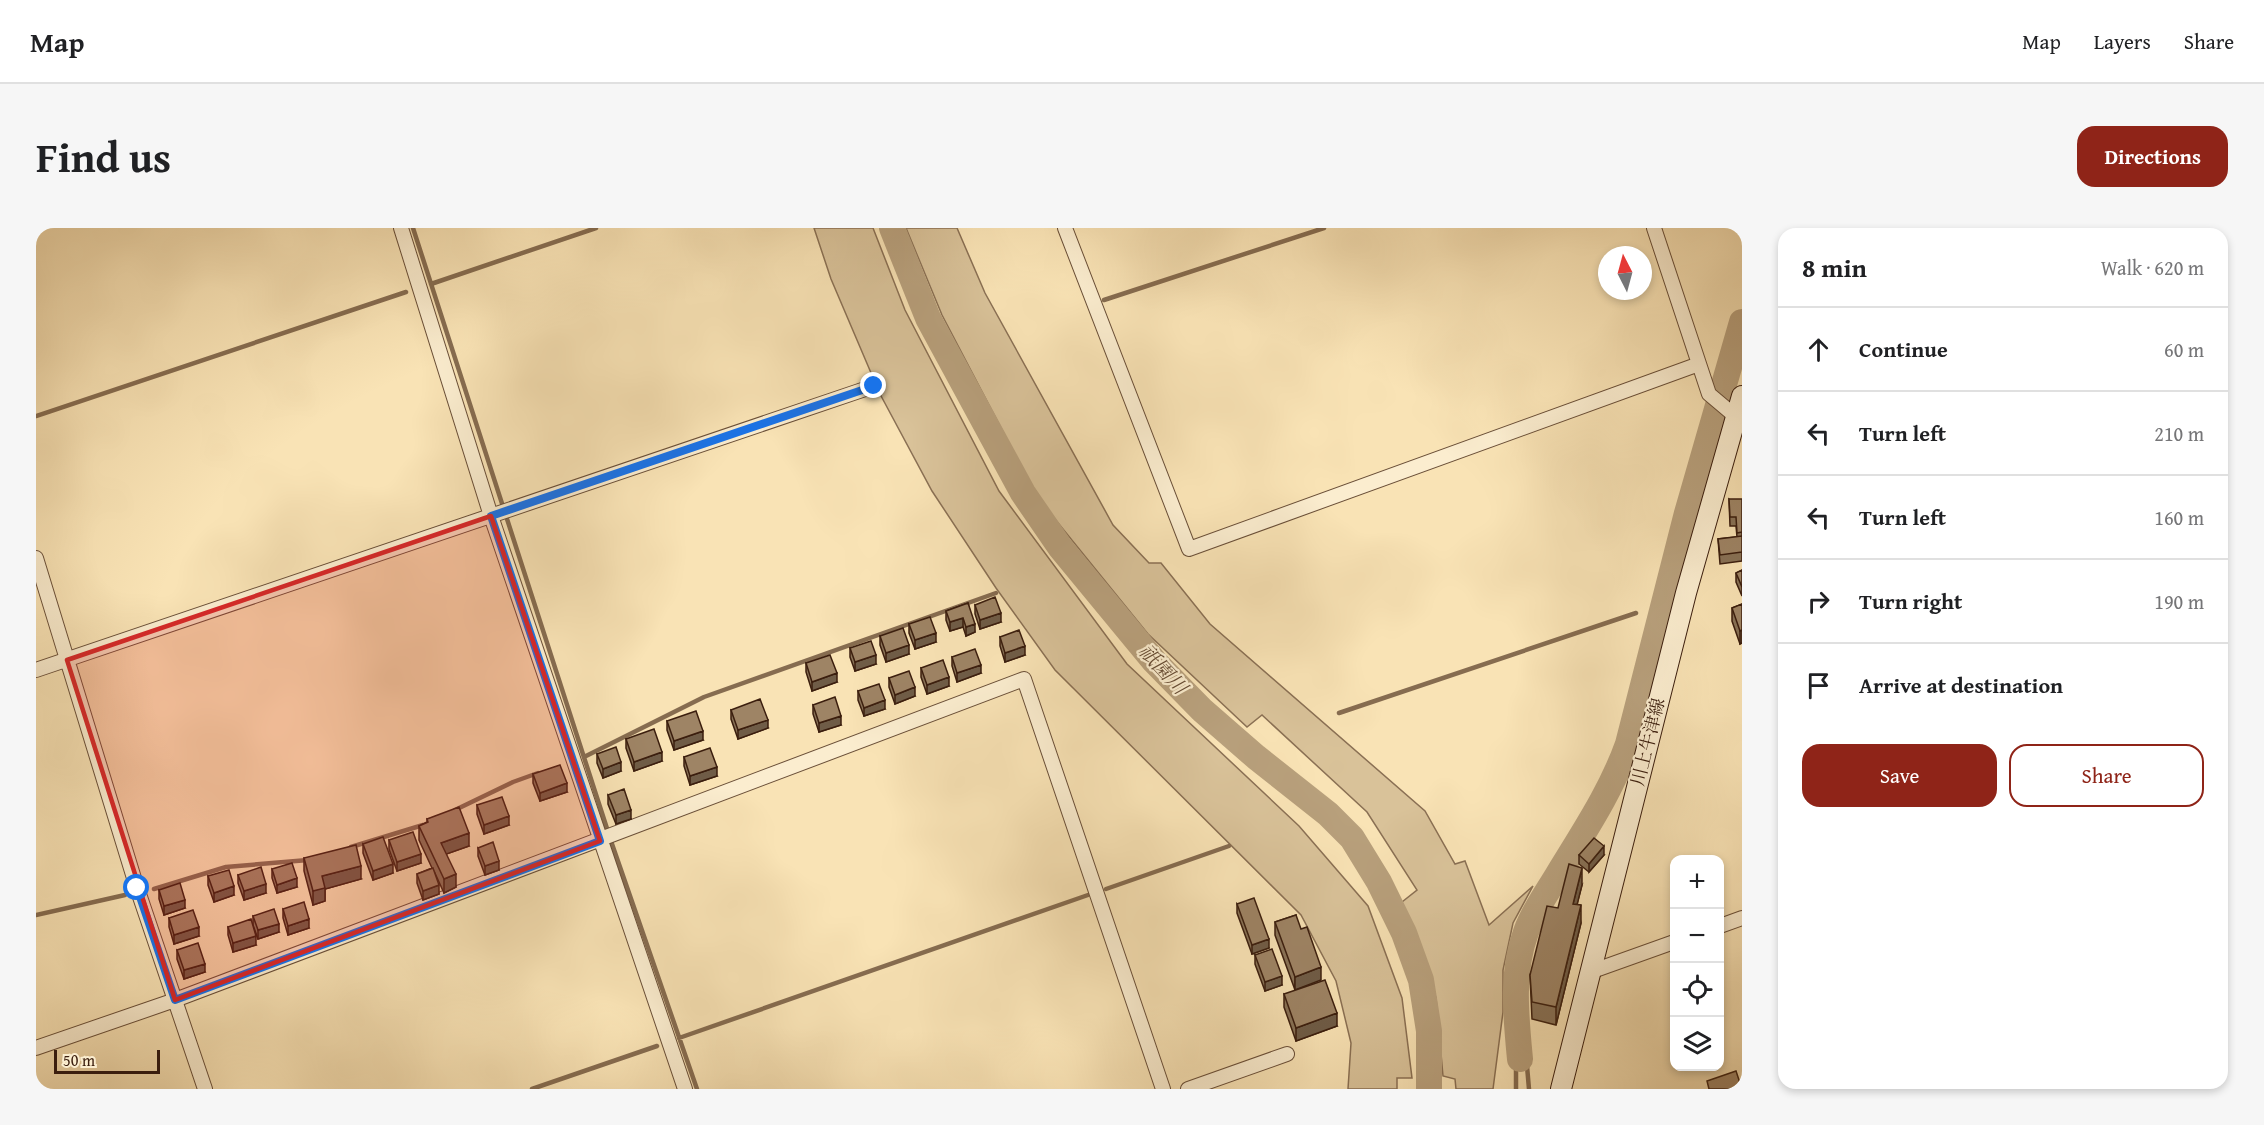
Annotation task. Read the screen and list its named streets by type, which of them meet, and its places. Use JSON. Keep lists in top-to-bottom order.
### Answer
{
  "streets": {
    "main road": ["川上牛津線"]
  },
  "water": ["祇園川"],
  "scale_bar": "50 m",
  "north": "top",
  "page": {
    "header": "Map",
    "nav": ["Map", "Layers", "Share"],
    "title": "Find us",
    "buttons": [
      "Directions",
      ["Save", "Share"]
    ],
    "heading": ["8 min", "Walk · 620 m"],
    "list": [
      ["Continue", "60 m"],
      ["Turn left", "210 m"],
      ["Turn left", "160 m"],
      ["Turn right", "190 m"],
      "Arrive at destination"
    ],
    "map_buttons": ["+", "−"],
    "scale": "50 m"
  }
}
